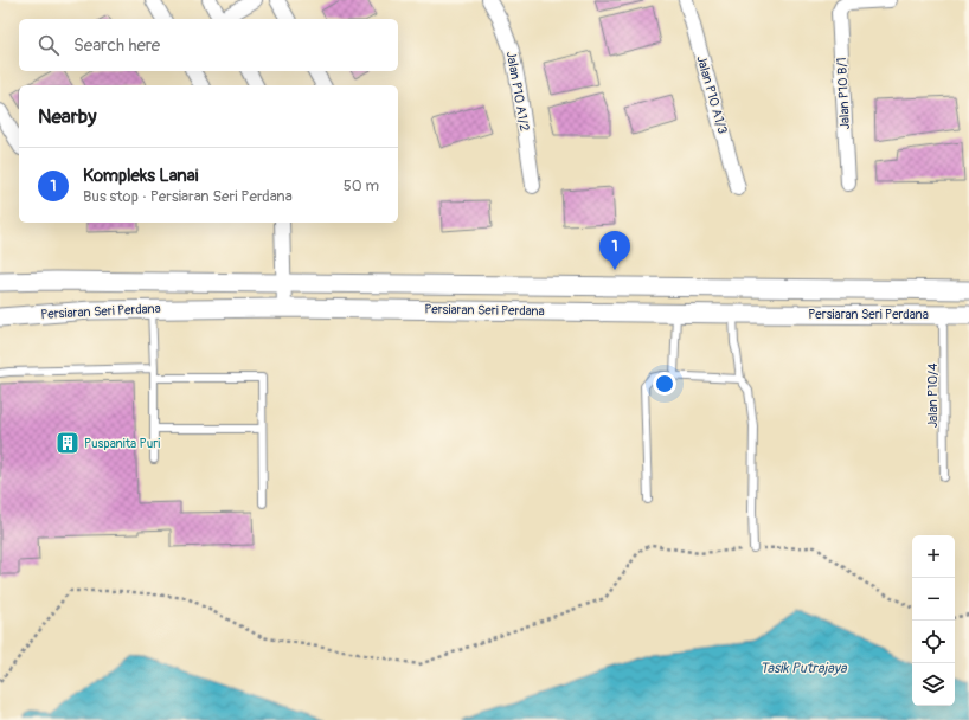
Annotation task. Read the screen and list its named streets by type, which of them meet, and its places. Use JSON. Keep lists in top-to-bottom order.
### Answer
{
  "streets": {
    "street": [
      "Jalan P10 A1/2",
      "Jalan P10 B/1",
      "Jalan P10 A1/3",
      "Persiaran Seri Perdana"
    ],
    "lane": ["Jalan P10/4"]
  },
  "crossings": [
    ["Persiaran Seri Perdana", "Jalan P10/4"]
  ],
  "water": ["Tasik Putrajaya"],
  "places": {
    "building": ["Puspanita Puri"]
  },
  "page": {
    "search": "Search here",
    "heading": "Nearby",
    "list": [
      {
        "mark": "1",
        "name": "Kompleks Lanai",
        "note": "Bus stop · Persiaran Seri Perdana",
        "value": "50 m"
      }
    ],
    "pins": "1",
    "map_buttons": ["+", "−"]
  }
}
